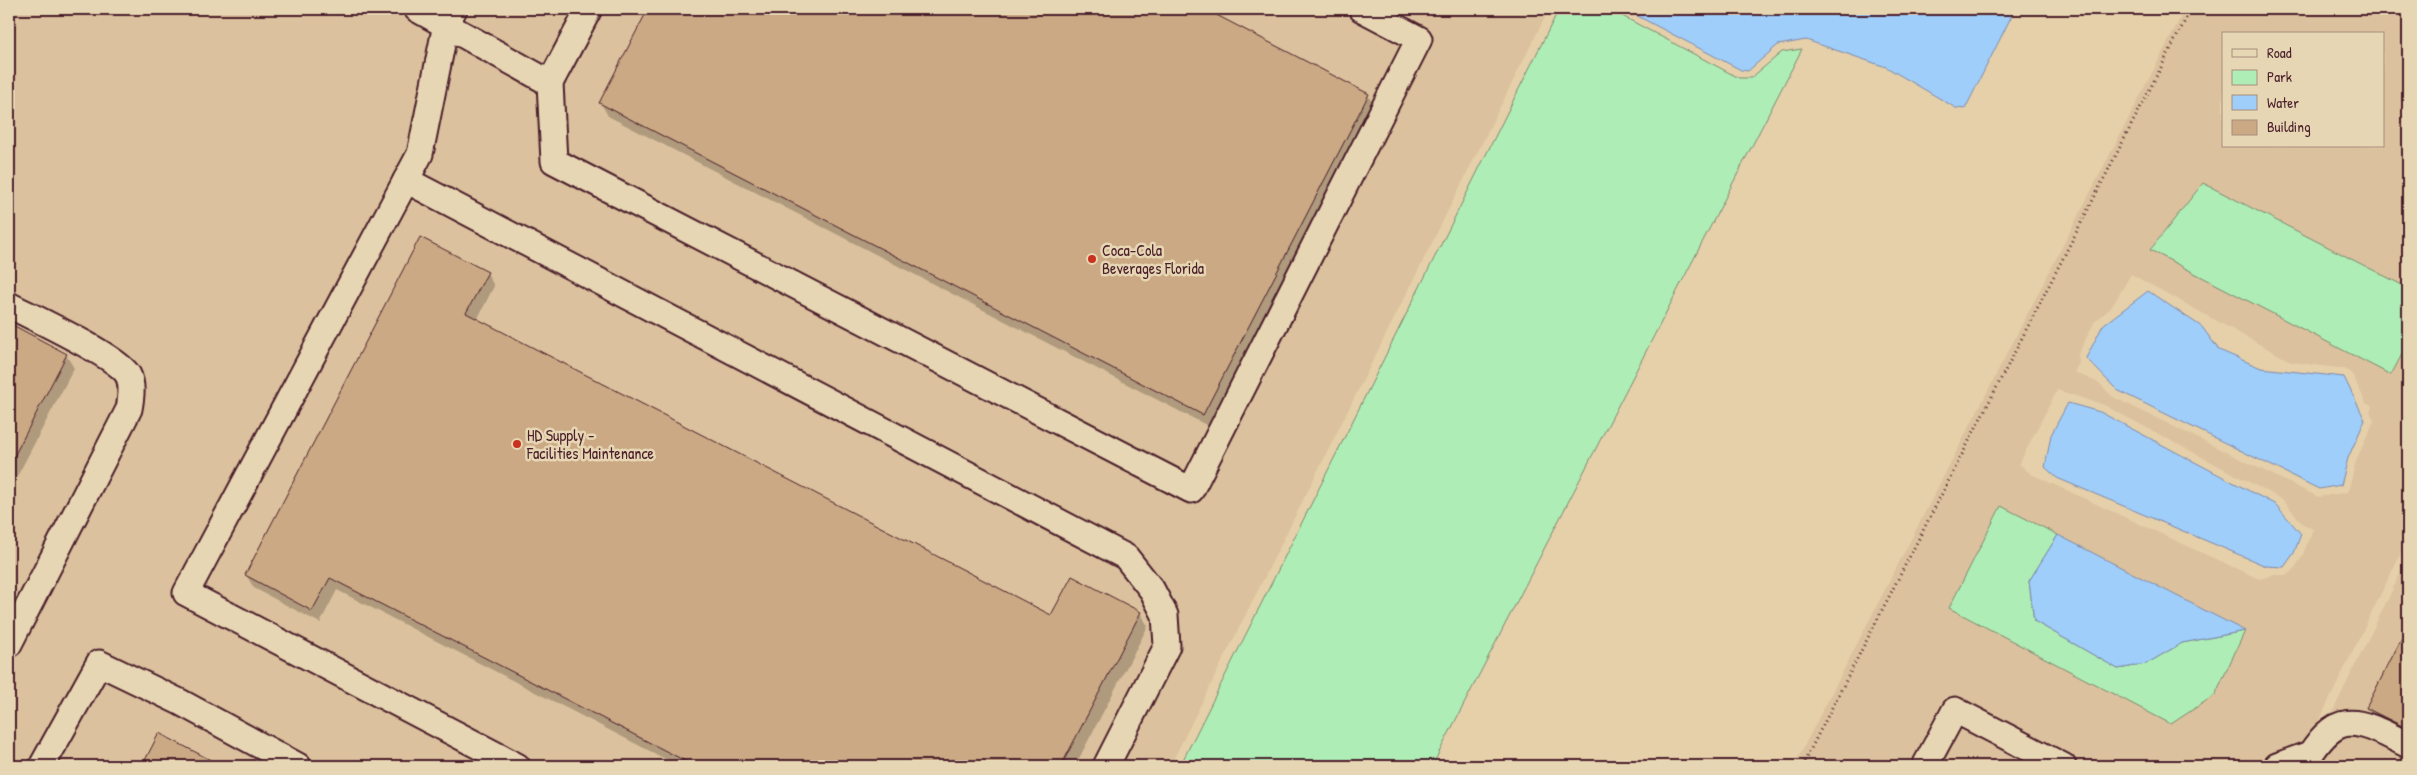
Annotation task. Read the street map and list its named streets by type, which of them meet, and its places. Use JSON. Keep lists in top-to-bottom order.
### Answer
{
  "places": ["Coca-Cola Beverages Florida", "HD Supply - Facilities Maintenance"],
  "legend": [
    "Road",
    "Park",
    "Water",
    "Building"
  ]
}
